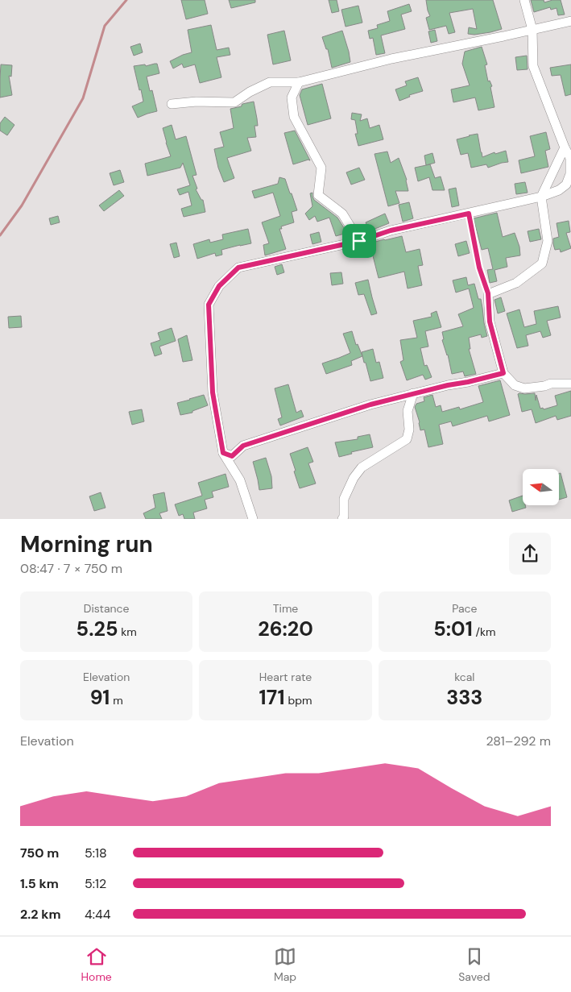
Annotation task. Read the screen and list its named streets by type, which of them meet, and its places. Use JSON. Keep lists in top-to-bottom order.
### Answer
{
  "north": "left",
  "page": {
    "heading": ["Morning run", "08:47 · 7 × 750 m"],
    "stats": [
      ["Distance", "5.25 km"],
      ["Time", "26:20"],
      ["Pace", "5:01 /km"],
      ["Elevation", "91 m"],
      ["Heart rate", "171 bpm"],
      ["kcal", "333"]
    ],
    "chart": ["Elevation", "281–292 m"],
    "list": [
      {
        "name": "750 m",
        "note": "5:18"
      },
      {
        "name": "1.5 km",
        "note": "5:12"
      },
      {
        "name": "2.2 km",
        "note": "4:44"
      }
    ],
    "tabs": ["Home", "Map", "Saved"]
  }
}
